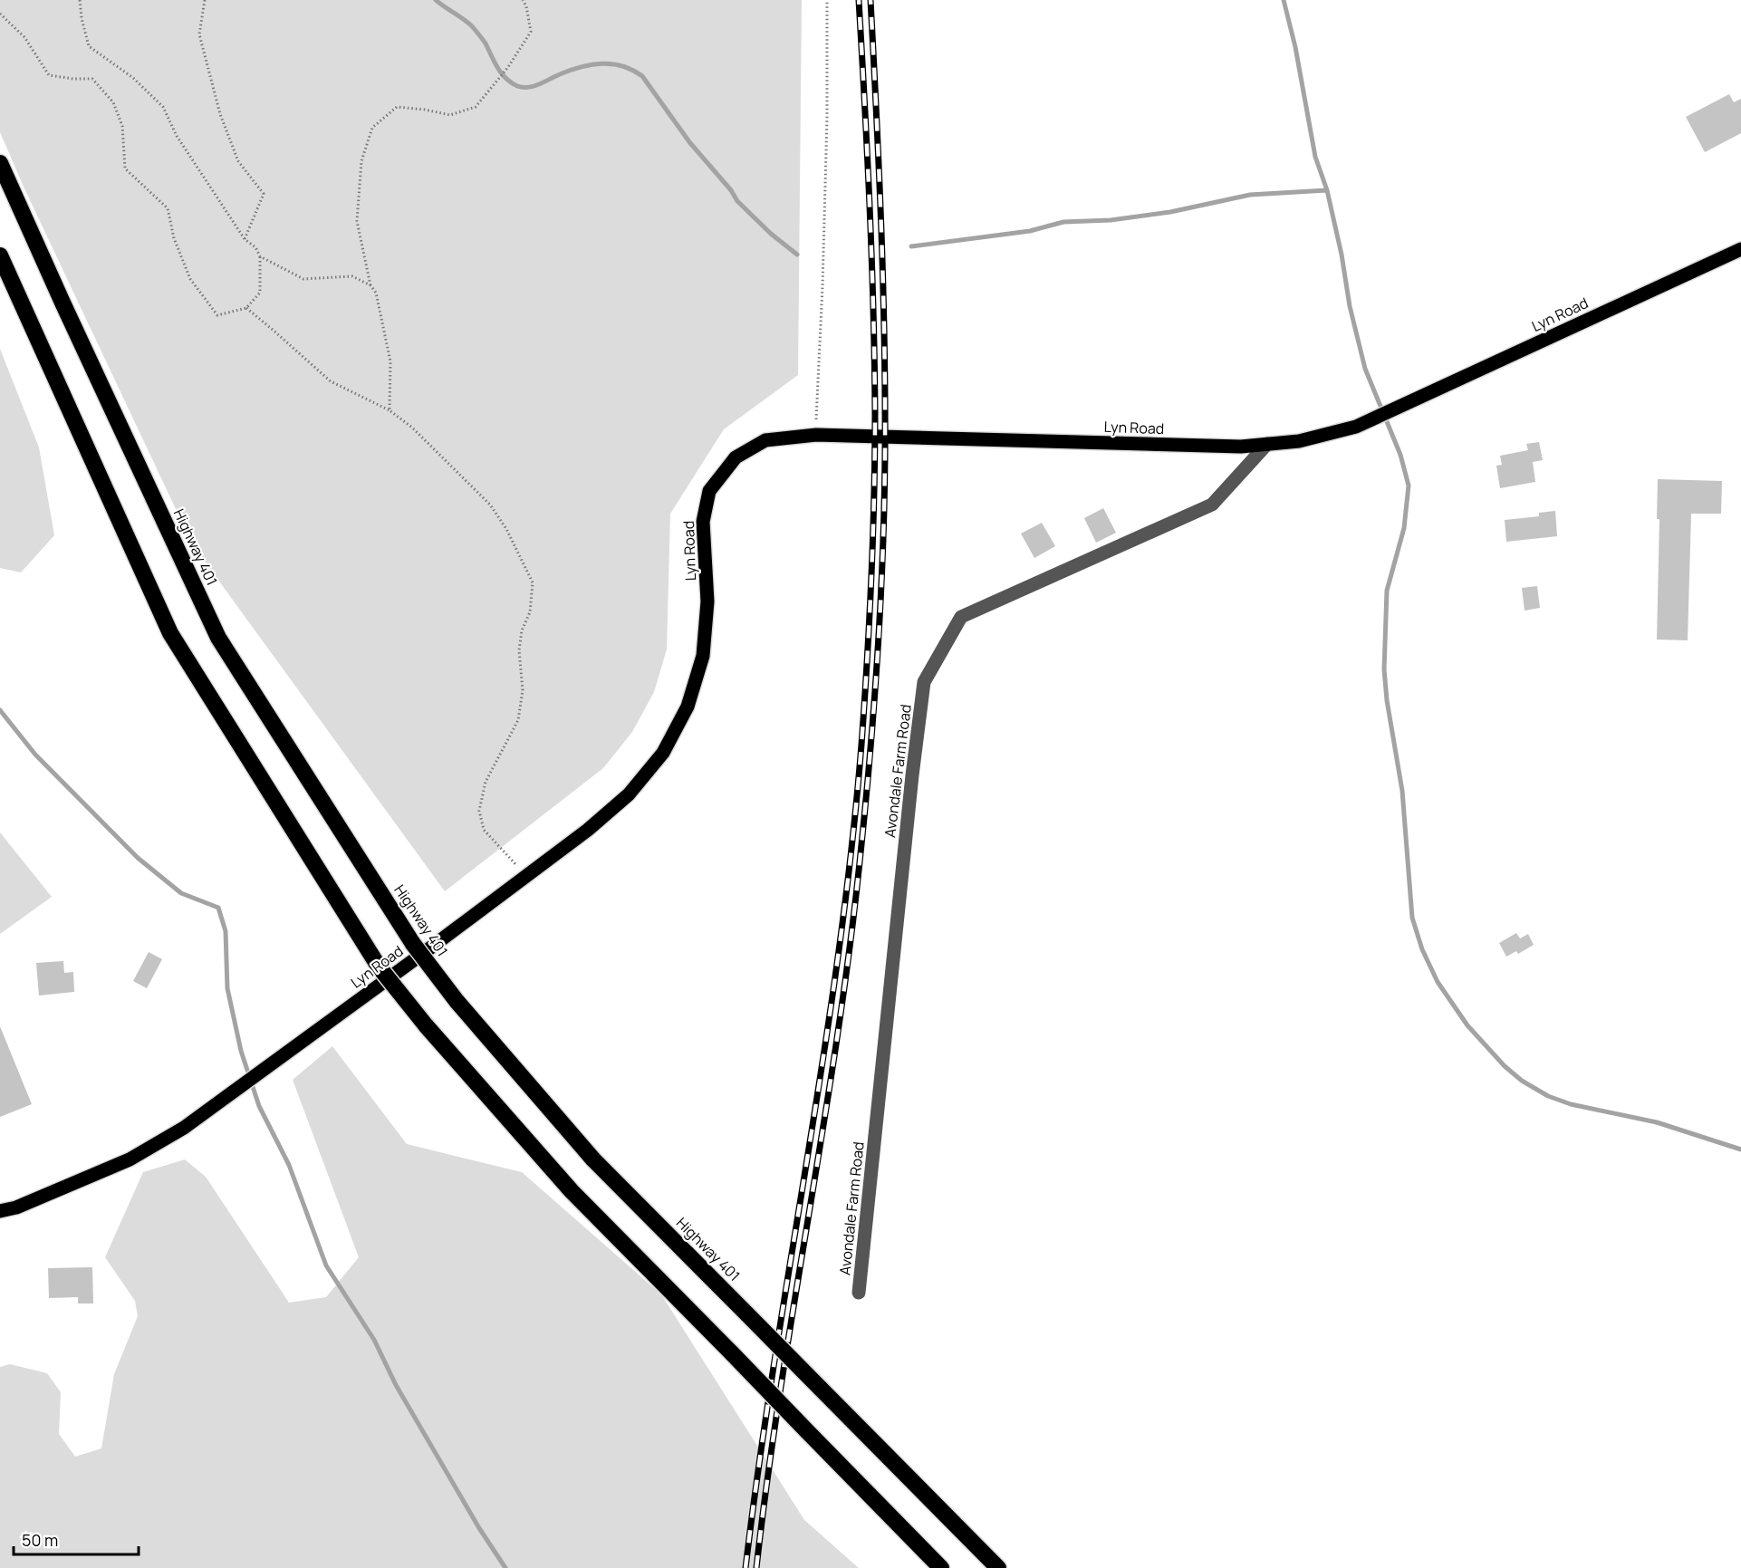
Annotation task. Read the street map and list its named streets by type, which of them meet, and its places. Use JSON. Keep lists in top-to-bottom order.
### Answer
{
  "streets": {
    "highway": ["Highway 401"],
    "main road": ["Lyn Road"],
    "street": ["Avondale Farm Road"]
  },
  "crossings": [
    ["Lyn Road", "Avondale Farm Road"]
  ],
  "scale_bar": "50 m"
}
